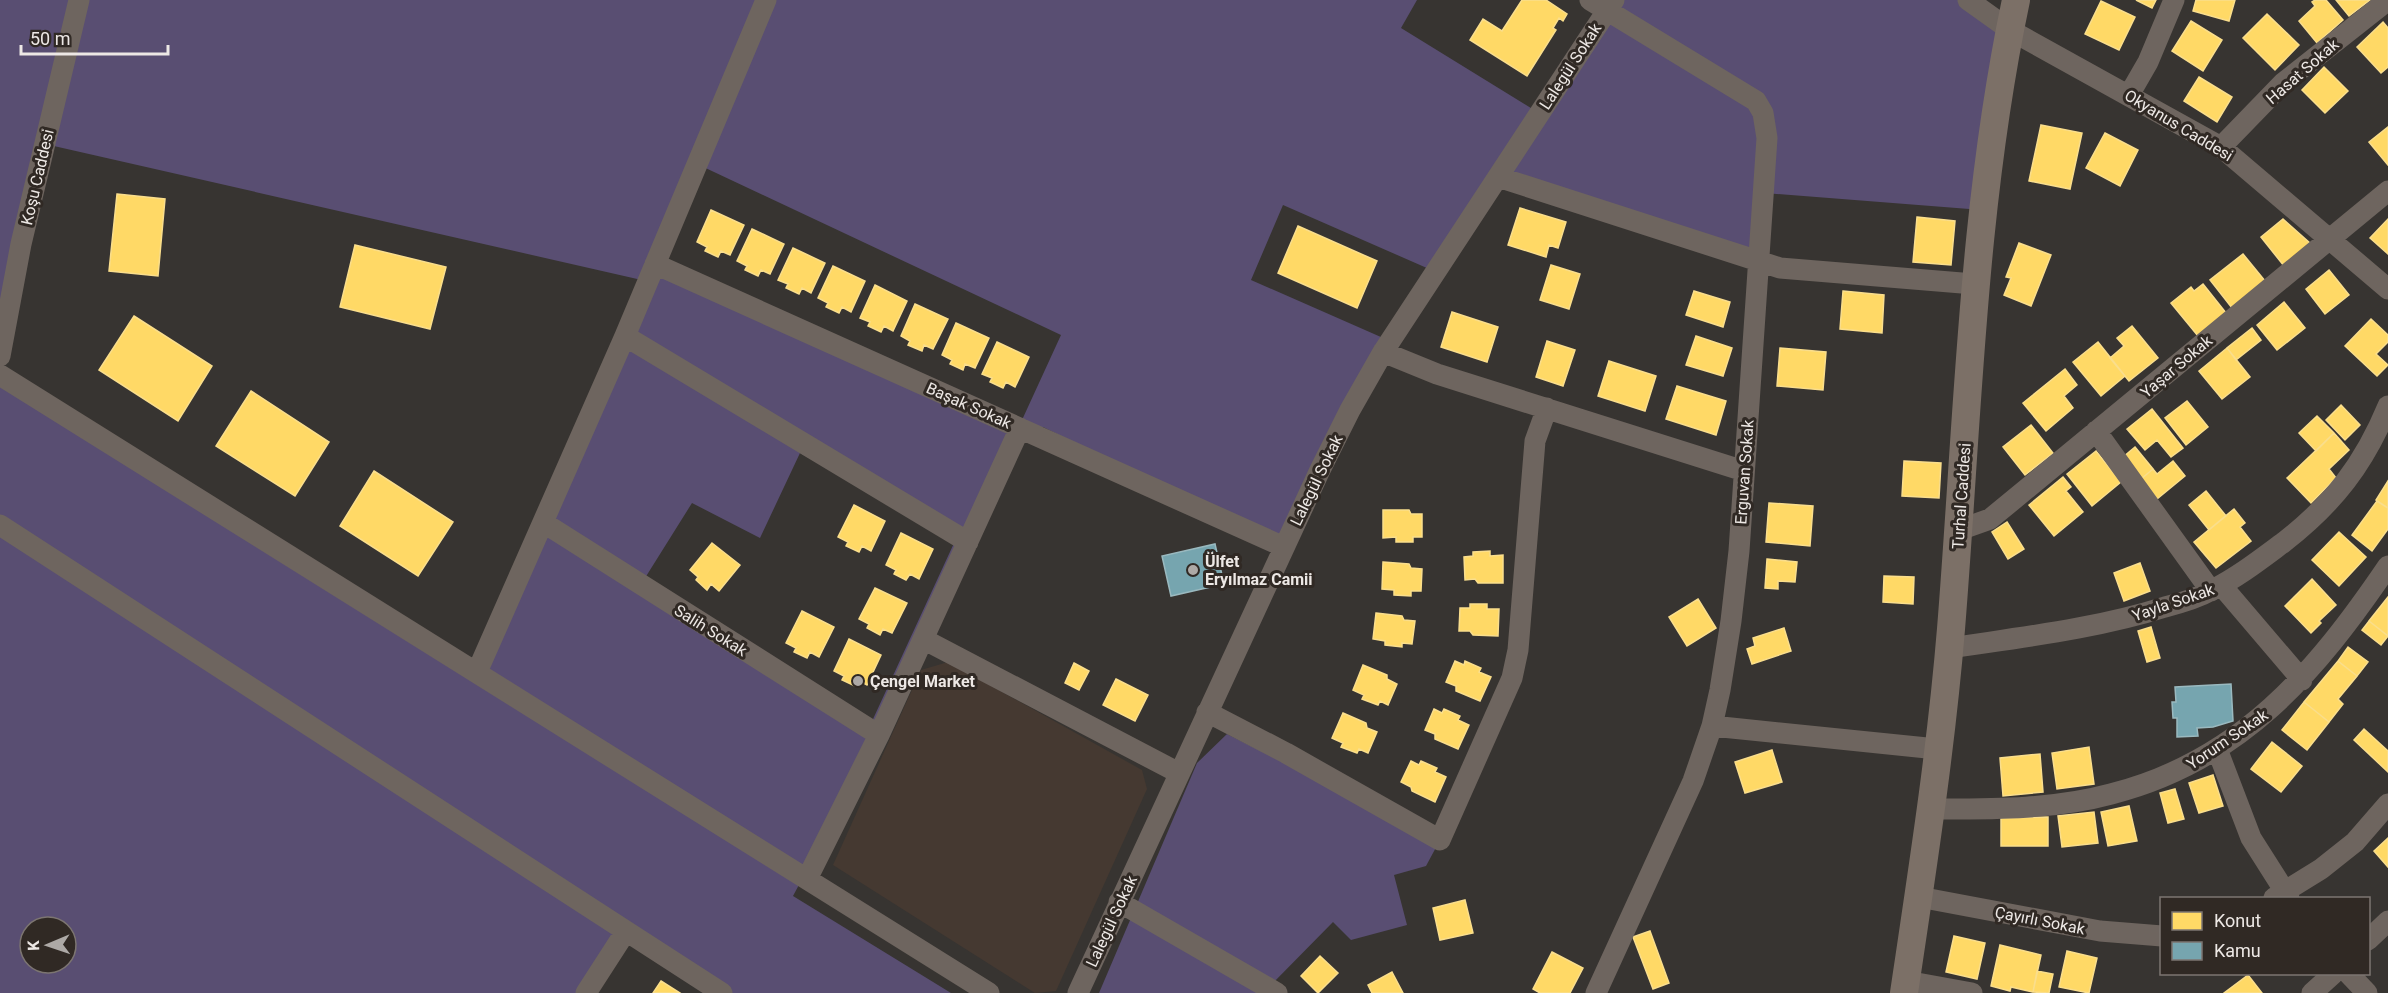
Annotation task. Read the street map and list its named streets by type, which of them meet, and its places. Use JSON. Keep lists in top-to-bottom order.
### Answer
{
  "streets": {
    "street": [
      "Lalegül Sokak",
      "Hasat Sokak",
      "Okyanus Caddesi",
      "Koşu Caddesi",
      "Yaşar Sokak",
      "Başak Sokak",
      "Erguvan Sokak",
      "Turhal Caddesi",
      "Yayla Sokak",
      "Salih Sokak",
      "Yorum Sokak",
      "Çayırlı Sokak"
    ]
  },
  "crossings": [
    ["Lalegül Sokak", "Başak Sokak"],
    ["Lalegül Sokak", "Erguvan Sokak"],
    ["Hasat Sokak", "Okyanus Caddesi"],
    ["Okyanus Caddesi", "Yaşar Sokak"],
    ["Okyanus Caddesi", "Turhal Caddesi"],
    ["Yaşar Sokak", "Turhal Caddesi"],
    ["Turhal Caddesi", "Yayla Sokak"],
    ["Turhal Caddesi", "Yorum Sokak"],
    ["Turhal Caddesi", "Çayırlı Sokak"]
  ],
  "places": ["Ülfet Eryılmaz Camii", "Çengel Market"],
  "legend": ["Konut", "Kamu"],
  "scale_bar": "50 m",
  "north": "left"
}
